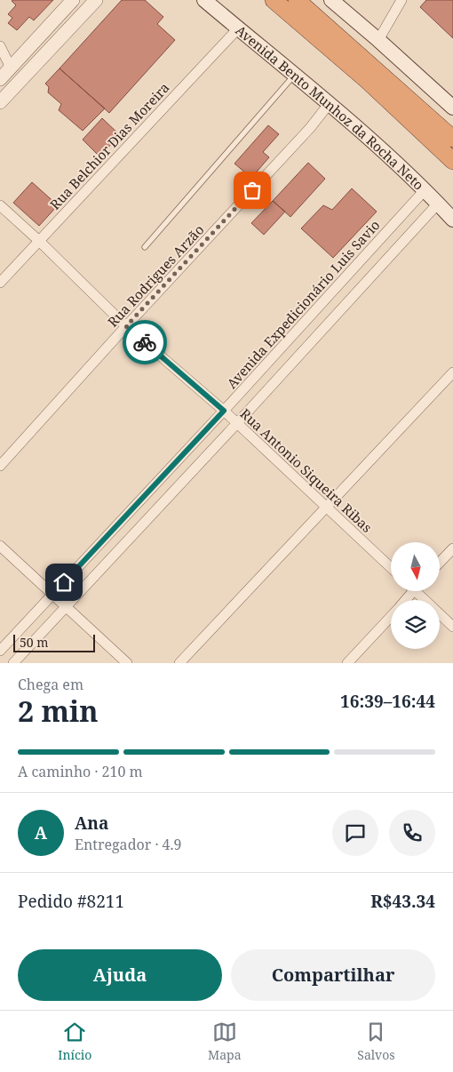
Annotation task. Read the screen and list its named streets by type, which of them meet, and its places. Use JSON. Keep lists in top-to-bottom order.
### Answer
{
  "streets": {
    "main road": ["Avenida Bento Munhoz da Rocha Neto"],
    "street": [
      "Rua Belchior Dias Moreira",
      "Rua Rodrigues Arzão",
      "Avenida Expedicionário Luis Savio",
      "Rua Antonio Siqueira Ribas"
    ]
  },
  "crossings": [
    ["Avenida Bento Munhoz da Rocha Neto", "Rua Belchior Dias Moreira"],
    ["Avenida Bento Munhoz da Rocha Neto", "Rua Rodrigues Arzão"],
    ["Avenida Bento Munhoz da Rocha Neto", "Avenida Expedicionário Luis Savio"],
    ["Rua Belchior Dias Moreira", "Rua Antonio Siqueira Ribas"],
    ["Rua Rodrigues Arzão", "Rua Antonio Siqueira Ribas"],
    ["Avenida Expedicionário Luis Savio", "Rua Antonio Siqueira Ribas"]
  ],
  "scale_bar": "50 m",
  "north": "bottom",
  "page": {
    "scale": "50 m",
    "heading": ["2 min", "Chega em", "16:39–16:44"],
    "panel": [
      "Ana",
      "Entregador · 4.9",
      "Pedido #8211",
      "R$43.34"
    ],
    "bar": "A caminho · 210 m",
    "round": "A",
    "buttons": ["Ajuda", "Compartilhar"],
    "tabs": ["Início", "Mapa", "Salvos"]
  }
}
